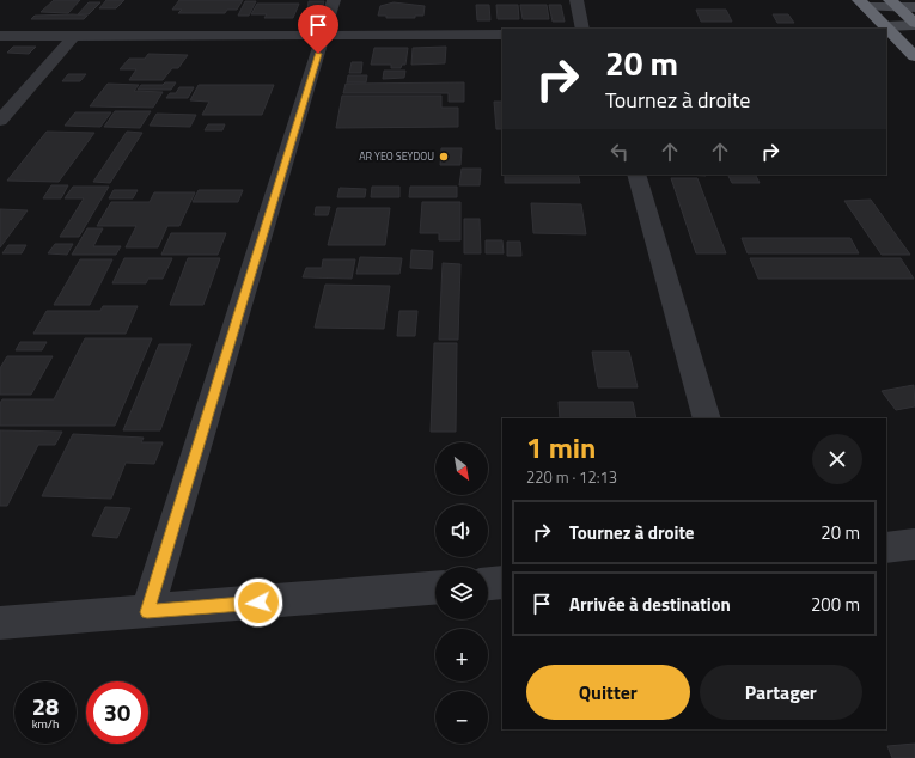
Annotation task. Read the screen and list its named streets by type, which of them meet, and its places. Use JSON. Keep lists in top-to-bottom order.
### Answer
{
  "places": ["AR YEO SEYDOU"],
  "north": "bottom right",
  "page": {
    "turn": ["20 m", "Tournez à droite"],
    "heading": ["1 min", "220 m · 12:13"],
    "map_buttons": ["+", "−"],
    "list": [
      {
        "name": "Tournez à droite",
        "value": "20 m"
      },
      {
        "name": "Arrivée à destination",
        "value": "200 m"
      }
    ],
    "buttons": ["Quitter", "Partager"],
    "speed": "28 km/h",
    "limit": "30"
  }
}
